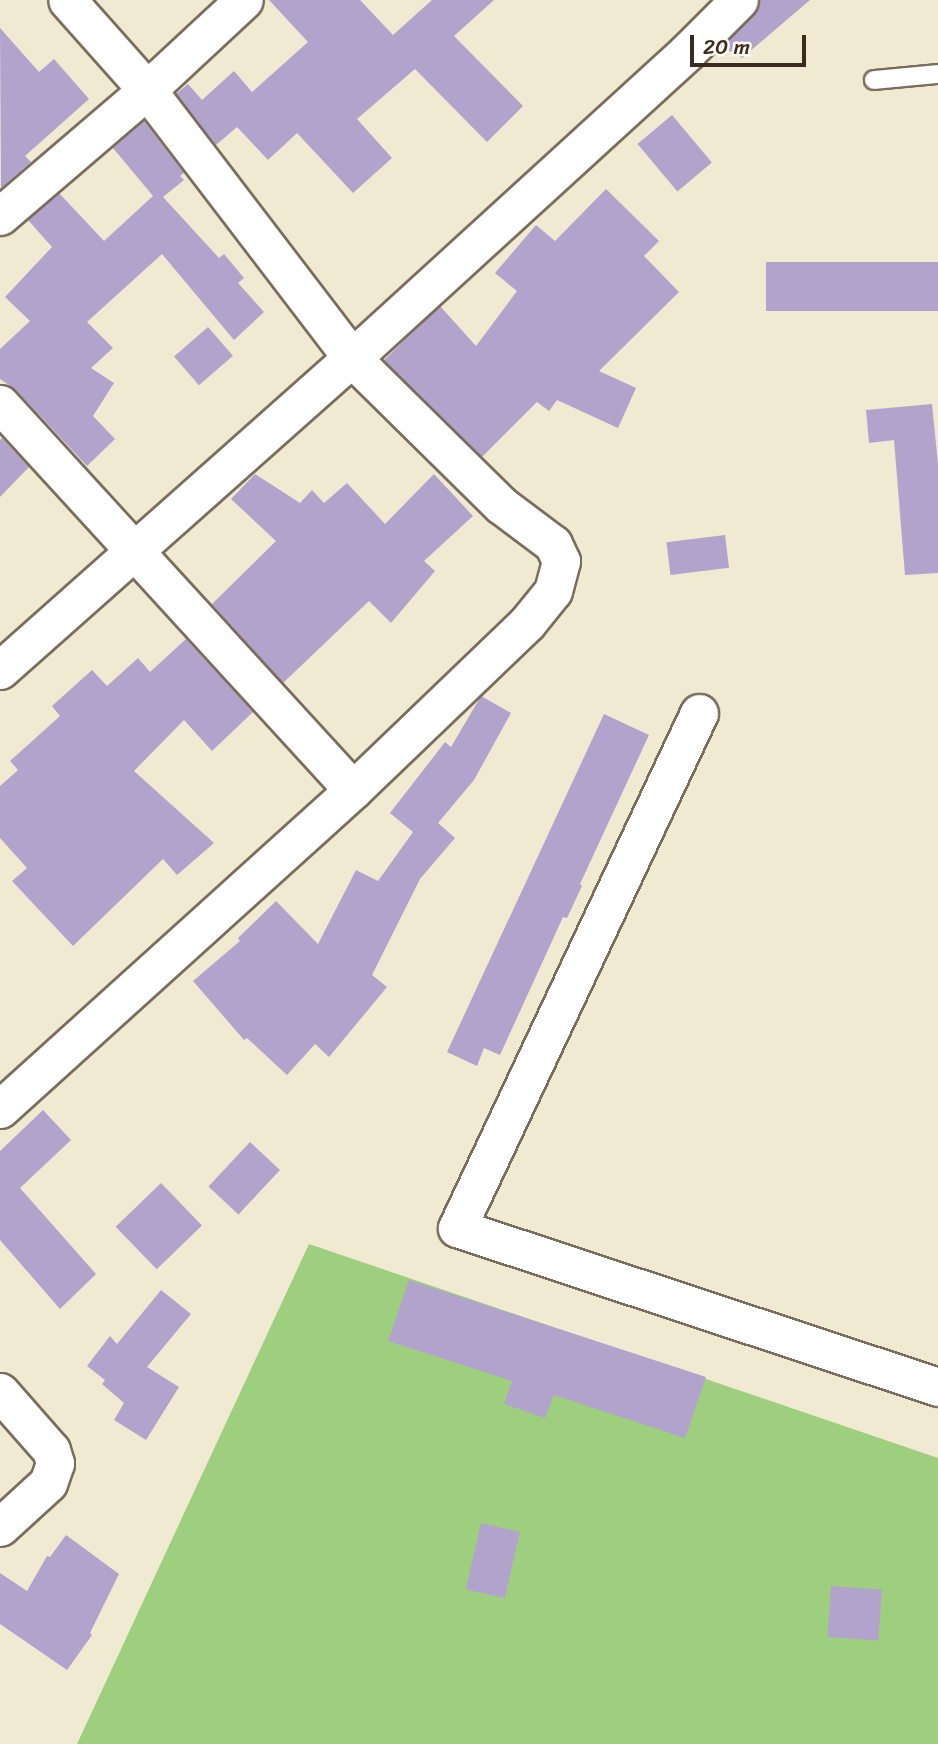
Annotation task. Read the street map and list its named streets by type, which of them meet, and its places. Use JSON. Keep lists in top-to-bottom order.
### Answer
{
  "scale_bar": "20 m"
}
